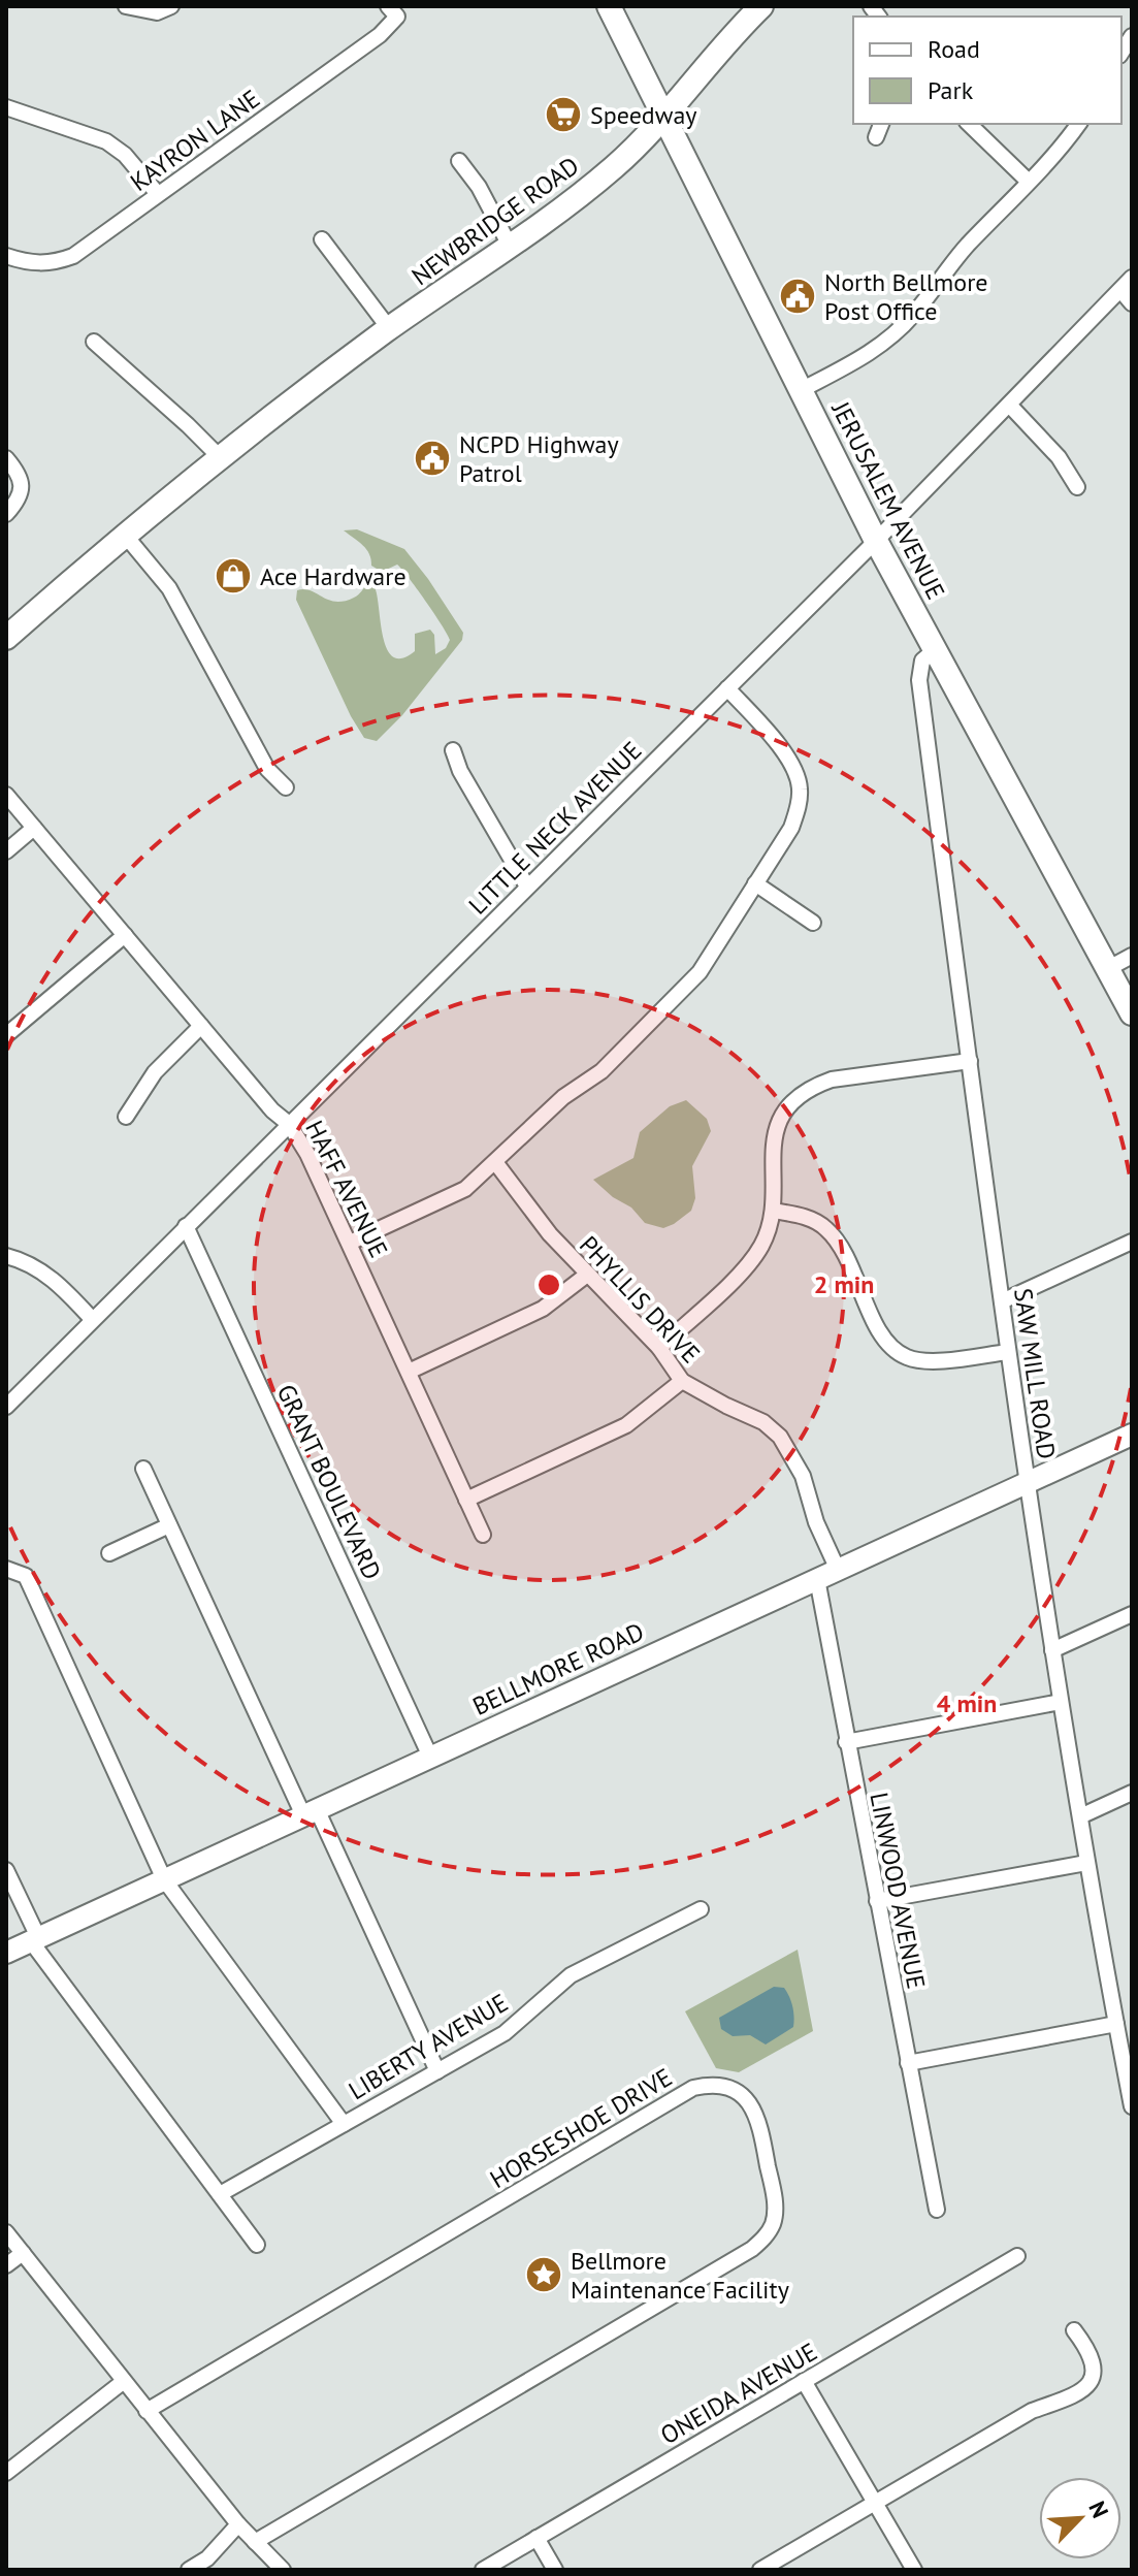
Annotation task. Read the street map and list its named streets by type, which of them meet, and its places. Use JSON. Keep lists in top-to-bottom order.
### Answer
{
  "streets": {
    "main road": ["NEWBRIDGE ROAD", "JERUSALEM AVENUE", "BELLMORE ROAD"],
    "street": [
      "KAYRON LANE",
      "LITTLE NECK AVENUE",
      "HAFF AVENUE",
      "PHYLLIS DRIVE",
      "SAW MILL ROAD",
      "GRANT BOULEVARD",
      "LINWOOD AVENUE",
      "LIBERTY AVENUE",
      "HORSESHOE DRIVE",
      "ONEIDA AVENUE"
    ]
  },
  "crossings": [
    ["NEWBRIDGE ROAD", "JERUSALEM AVENUE"],
    ["JERUSALEM AVENUE", "LITTLE NECK AVENUE"],
    ["JERUSALEM AVENUE", "SAW MILL ROAD"],
    ["LITTLE NECK AVENUE", "HAFF AVENUE"],
    ["LITTLE NECK AVENUE", "GRANT BOULEVARD"],
    ["PHYLLIS DRIVE", "BELLMORE ROAD"],
    ["SAW MILL ROAD", "BELLMORE ROAD"],
    ["GRANT BOULEVARD", "BELLMORE ROAD"],
    ["BELLMORE ROAD", "LINWOOD AVENUE"]
  ],
  "places": {
    "supermarket": ["Speedway"],
    "public building": ["North Bellmore Post Office", "NCPD Highway Patrol"],
    "shop": ["Ace Hardware"],
    "place": ["Bellmore Maintenance Facility"]
  },
  "legend": ["Road", "Park"],
  "north": "top right",
  "rings": ["2 min", "4 min"]
}
